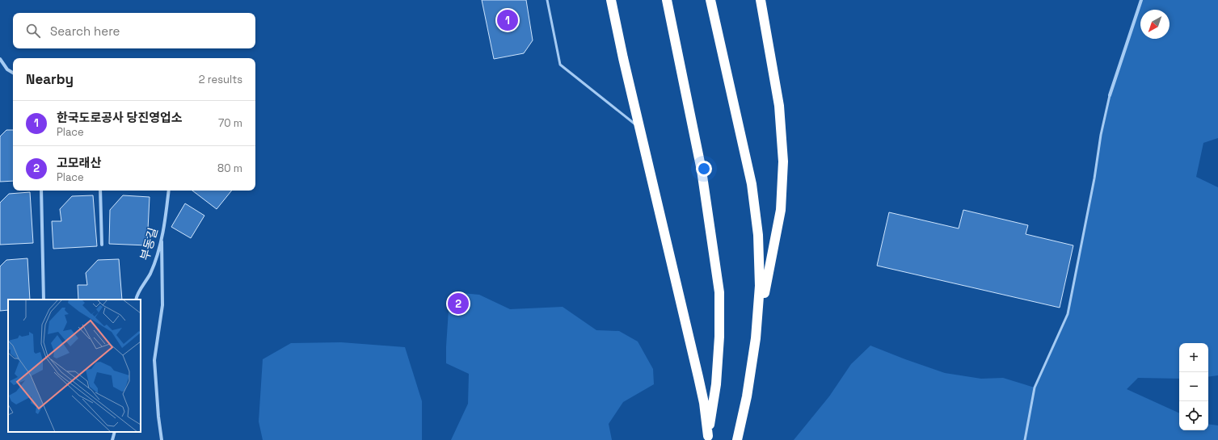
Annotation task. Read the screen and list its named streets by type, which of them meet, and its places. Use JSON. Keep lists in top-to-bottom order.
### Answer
{
  "streets": {
    "street": ["부동길"]
  },
  "north": "bottom left",
  "page": {
    "pins": ["1", "2"],
    "search": "Search here",
    "heading": ["Nearby", "2 results"],
    "list": [
      {
        "mark": "1",
        "name": "한국도로공사 당진영업소",
        "note": "Place",
        "value": "70 m"
      },
      {
        "mark": "2",
        "name": "고모래산",
        "note": "Place",
        "value": "80 m"
      }
    ],
    "map_buttons": ["+", "−"]
  }
}
